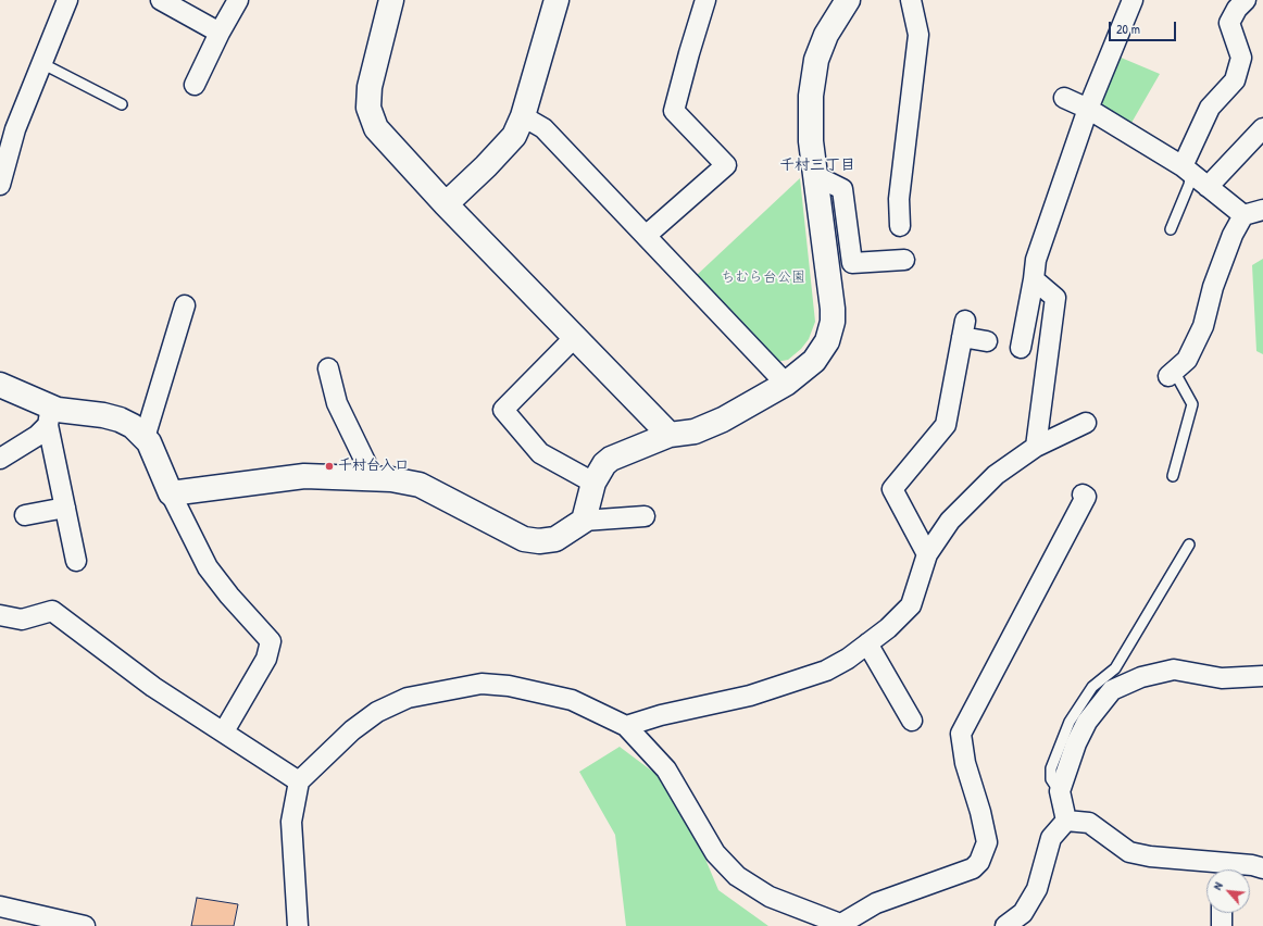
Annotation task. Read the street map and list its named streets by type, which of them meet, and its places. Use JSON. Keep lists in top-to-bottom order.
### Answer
{
  "districts": ["千村三丁目"],
  "parks": ["ちむら台公園"],
  "places": ["千村台入口"],
  "scale_bar": "20 m",
  "north": "top left"
}
